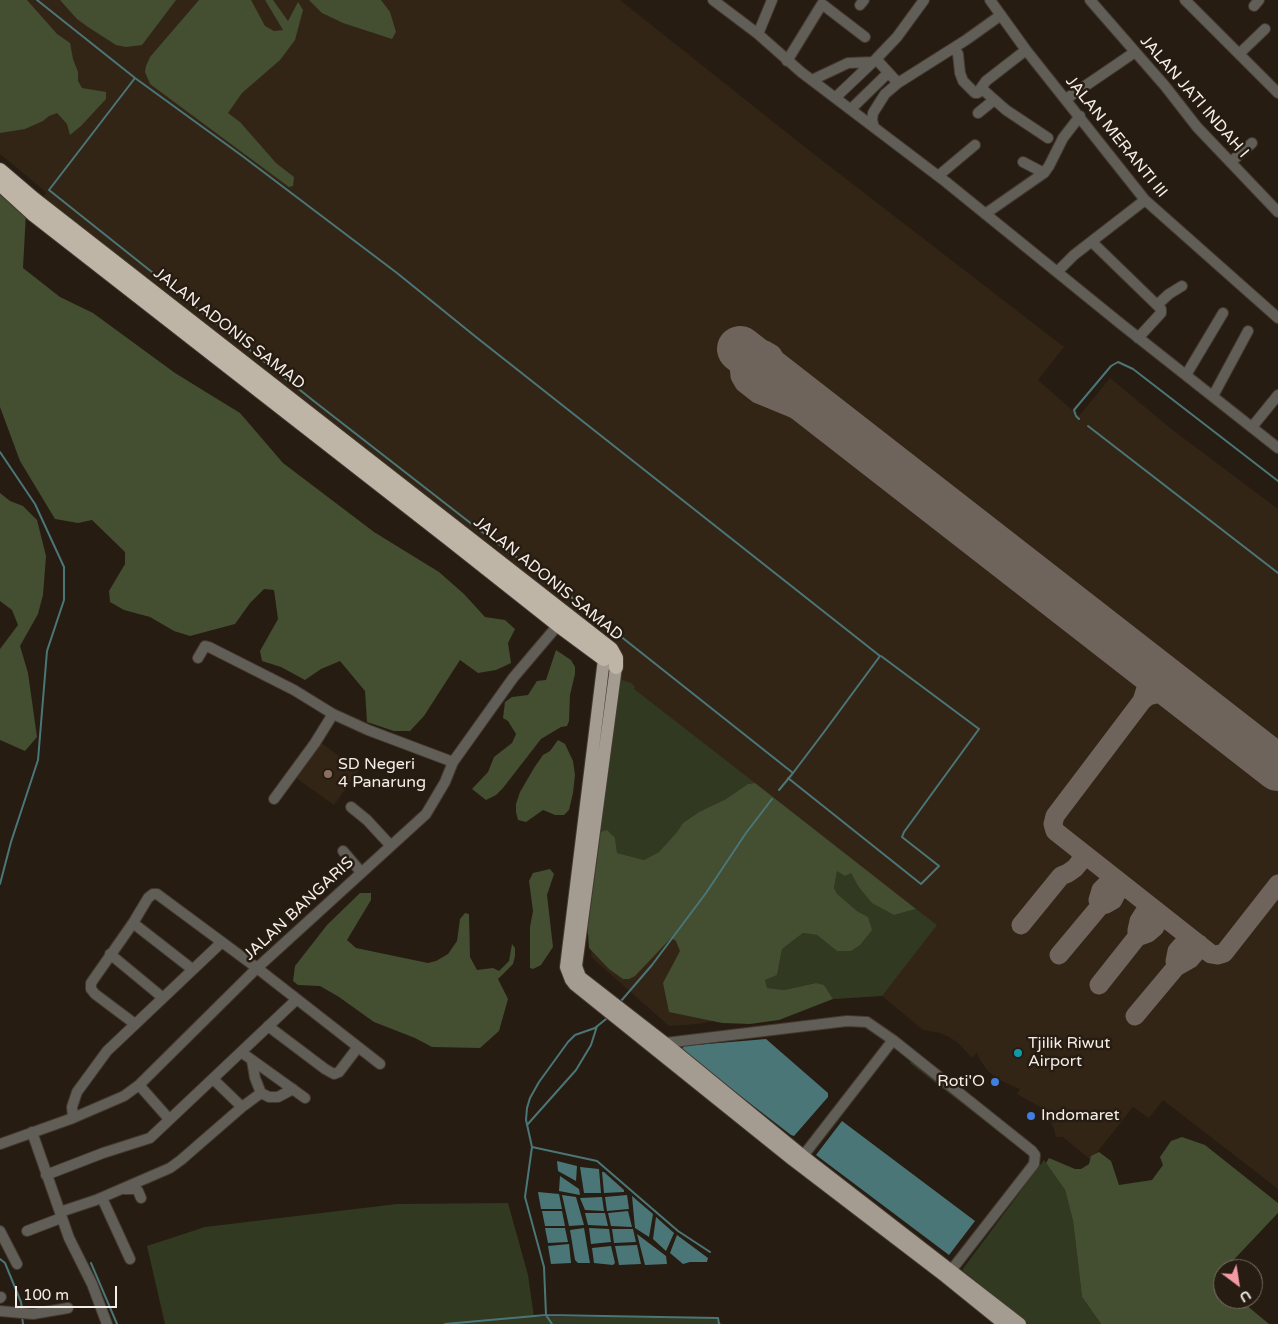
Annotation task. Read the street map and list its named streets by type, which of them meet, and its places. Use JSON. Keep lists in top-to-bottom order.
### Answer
{
  "streets": {
    "highway": ["JALAN ADONIS SAMAD"],
    "street": ["JALAN JATI INDAH I", "JALAN MERANTI III", "JALAN BANGARIS"]
  },
  "crossings": [
    ["JALAN ADONIS SAMAD", "JALAN BANGARIS"]
  ],
  "places": [
    "SD Negeri 4 Panarung",
    "Tjilik Riwut Airport",
    "Roti'O",
    "Indomaret"
  ],
  "scale_bar": "100 m",
  "north": "bottom right"
}
